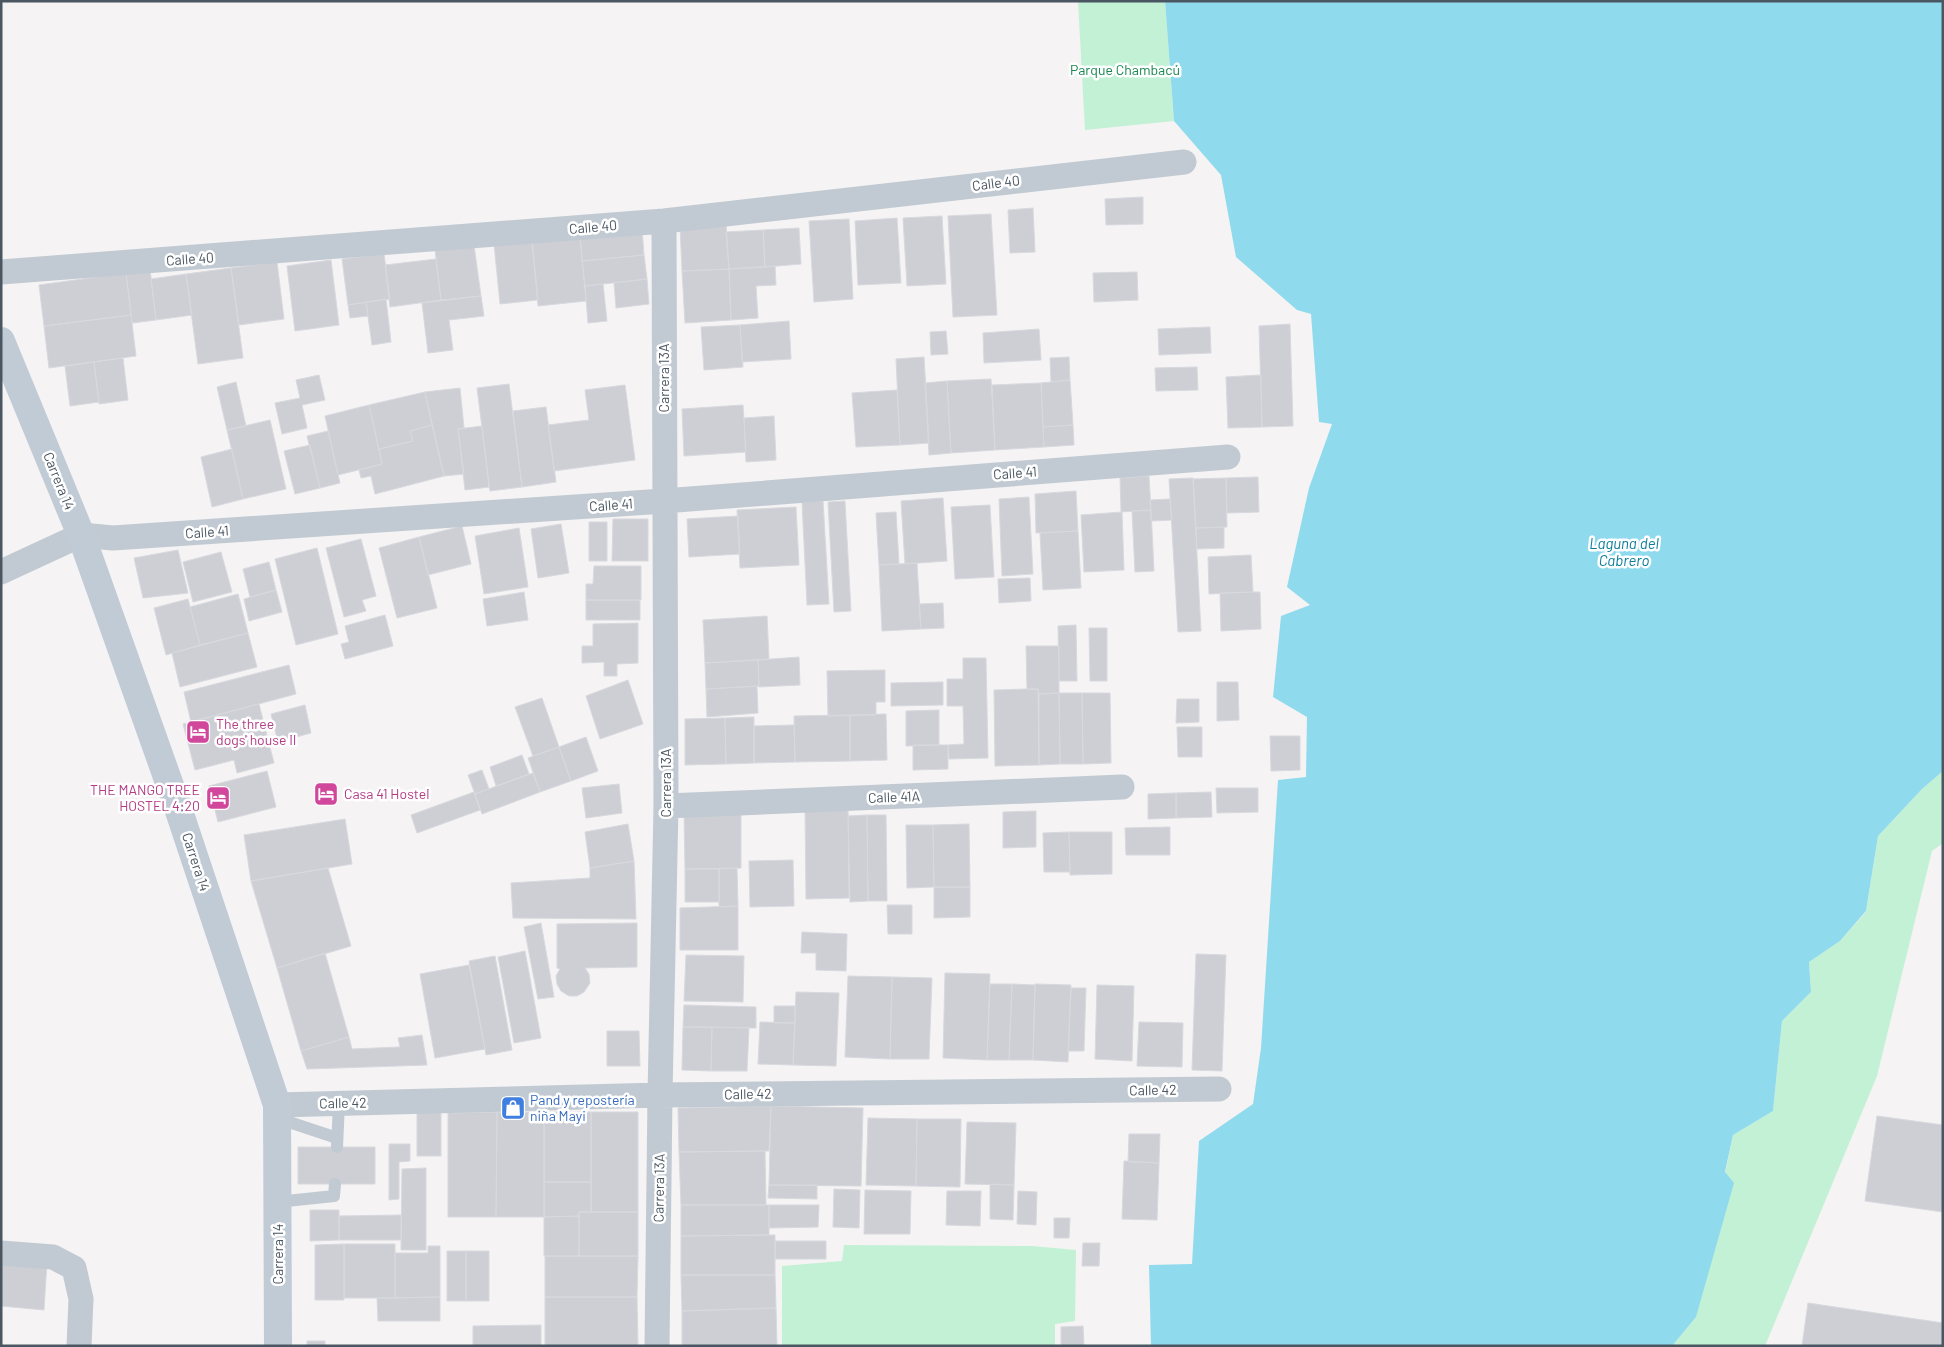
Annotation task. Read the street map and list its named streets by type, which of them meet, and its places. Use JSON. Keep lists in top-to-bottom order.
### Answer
{
  "streets": {
    "main road": ["Carrera 14"],
    "street": [
      "Calle 40",
      "Carrera 13A",
      "Calle 41",
      "Calle 41A",
      "Calle 42"
    ]
  },
  "crossings": [
    ["Calle 40", "Carrera 13A"],
    ["Carrera 13A", "Calle 41"],
    ["Carrera 13A", "Calle 41A"],
    ["Carrera 13A", "Calle 42"],
    ["Calle 41", "Carrera 14"],
    ["Carrera 14", "Calle 42"]
  ],
  "water": ["Laguna del Cabrero"],
  "parks": ["Parque Chambacú"],
  "places": {
    "hotel": ["The three dogs' house II", "Casa 41 Hostel", "THE MANGO TREE HOSTEL 4:20"],
    "shop": ["Pand y repostería niña Mayi"]
  }
}
